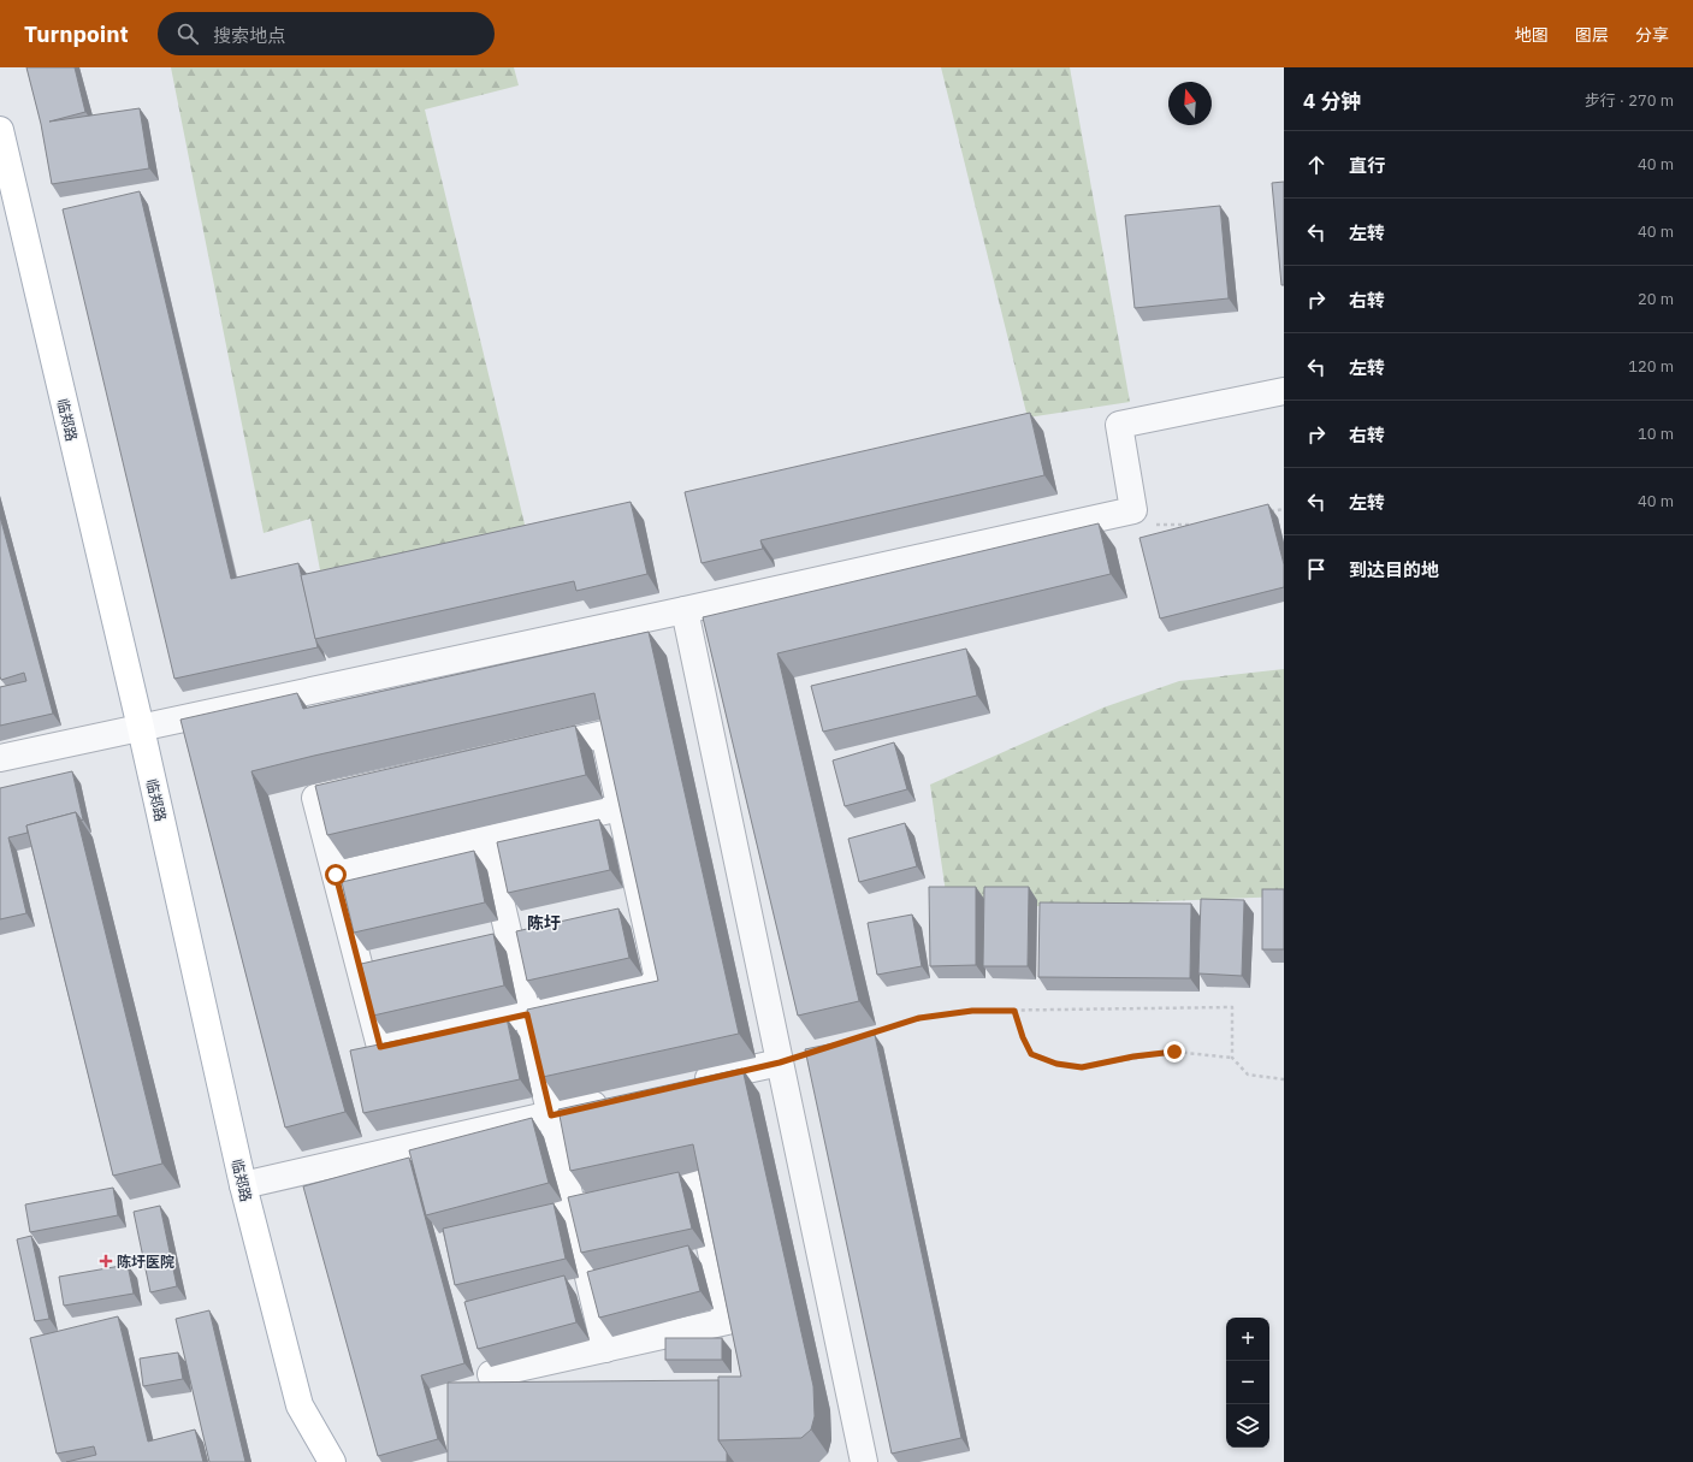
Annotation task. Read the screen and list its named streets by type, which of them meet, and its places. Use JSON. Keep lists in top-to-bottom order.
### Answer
{
  "streets": {
    "main road": ["临郑路"]
  },
  "districts": ["陈圩"],
  "places": {
    "health": ["陈圩医院"]
  },
  "north": "top",
  "page": {
    "header": "Turnpoint",
    "search": "搜索地点",
    "nav": ["地图", "图层", "分享"],
    "heading": ["4 分钟", "步行 · 270 m"],
    "list": [
      ["直行", "40 m"],
      ["左转", "40 m"],
      ["右转", "20 m"],
      ["左转", "120 m"],
      ["右转", "10 m"],
      ["左转", "40 m"],
      "到达目的地"
    ],
    "map_buttons": ["+", "−"]
  }
}
